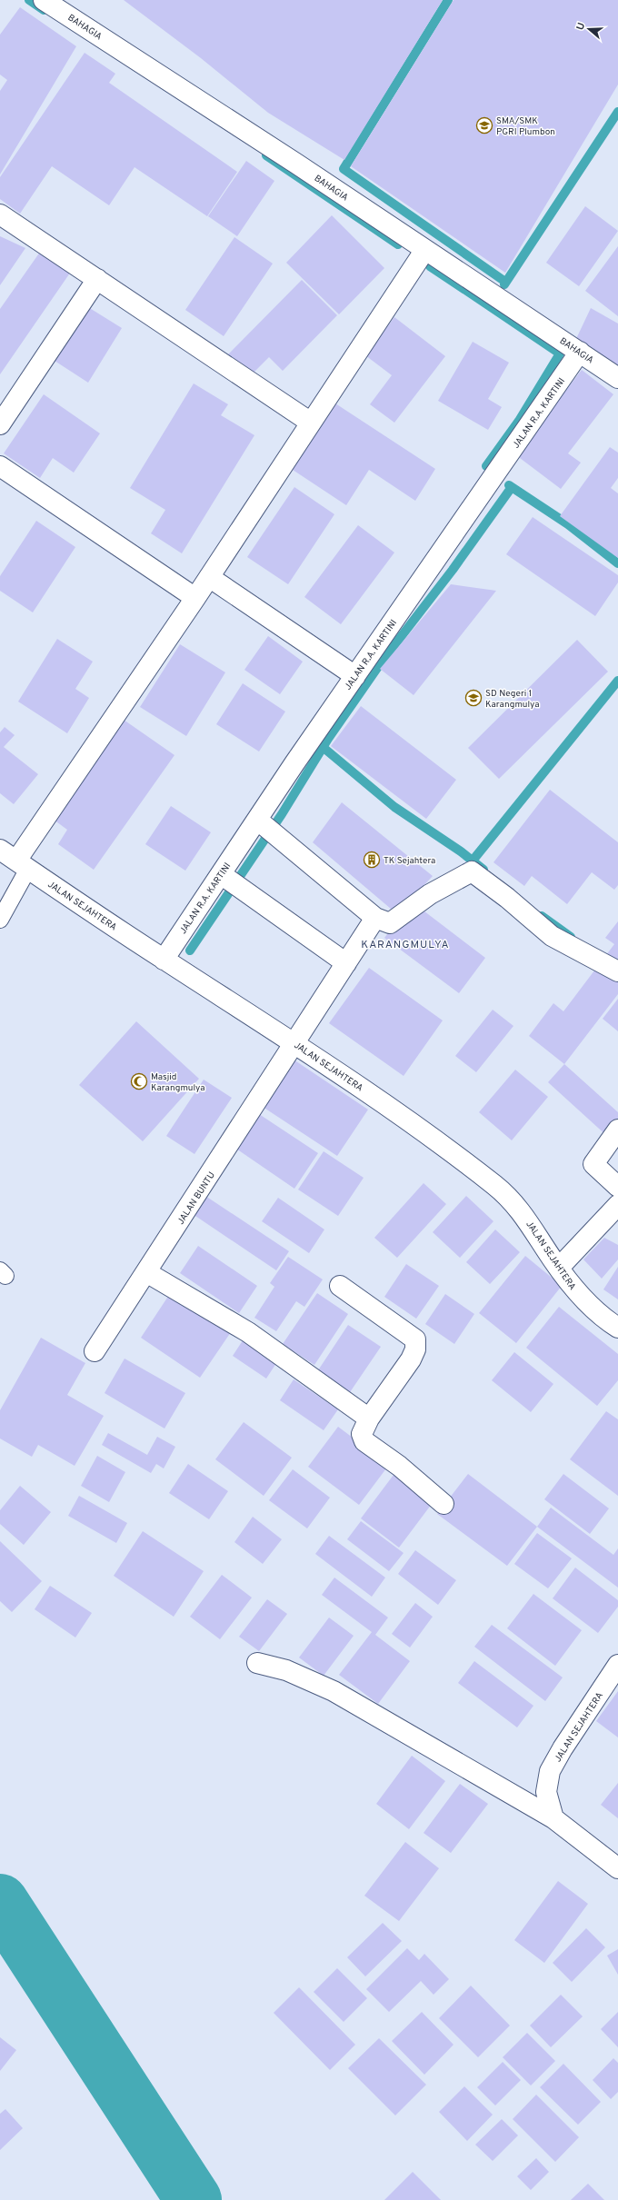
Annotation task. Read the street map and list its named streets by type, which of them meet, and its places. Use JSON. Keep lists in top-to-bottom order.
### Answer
{
  "streets": {
    "street": [
      "BAHAGIA",
      "JALAN R.A. KARTINI",
      "JALAN SEJAHTERA",
      "JALAN BUNTU"
    ]
  },
  "crossings": [
    ["BAHAGIA", "JALAN R.A. KARTINI"],
    ["JALAN R.A. KARTINI", "JALAN SEJAHTERA"],
    ["JALAN SEJAHTERA", "JALAN BUNTU"]
  ],
  "districts": ["KARANGMULYA"],
  "places": {
    "school or university": ["SMA/SMK PGRI Plumbon", "SD Negeri 1 Karangmulya"],
    "building": ["TK Sejahtera"],
    "mosque": ["Masjid Karangmulya"]
  },
  "north": "left"
}
